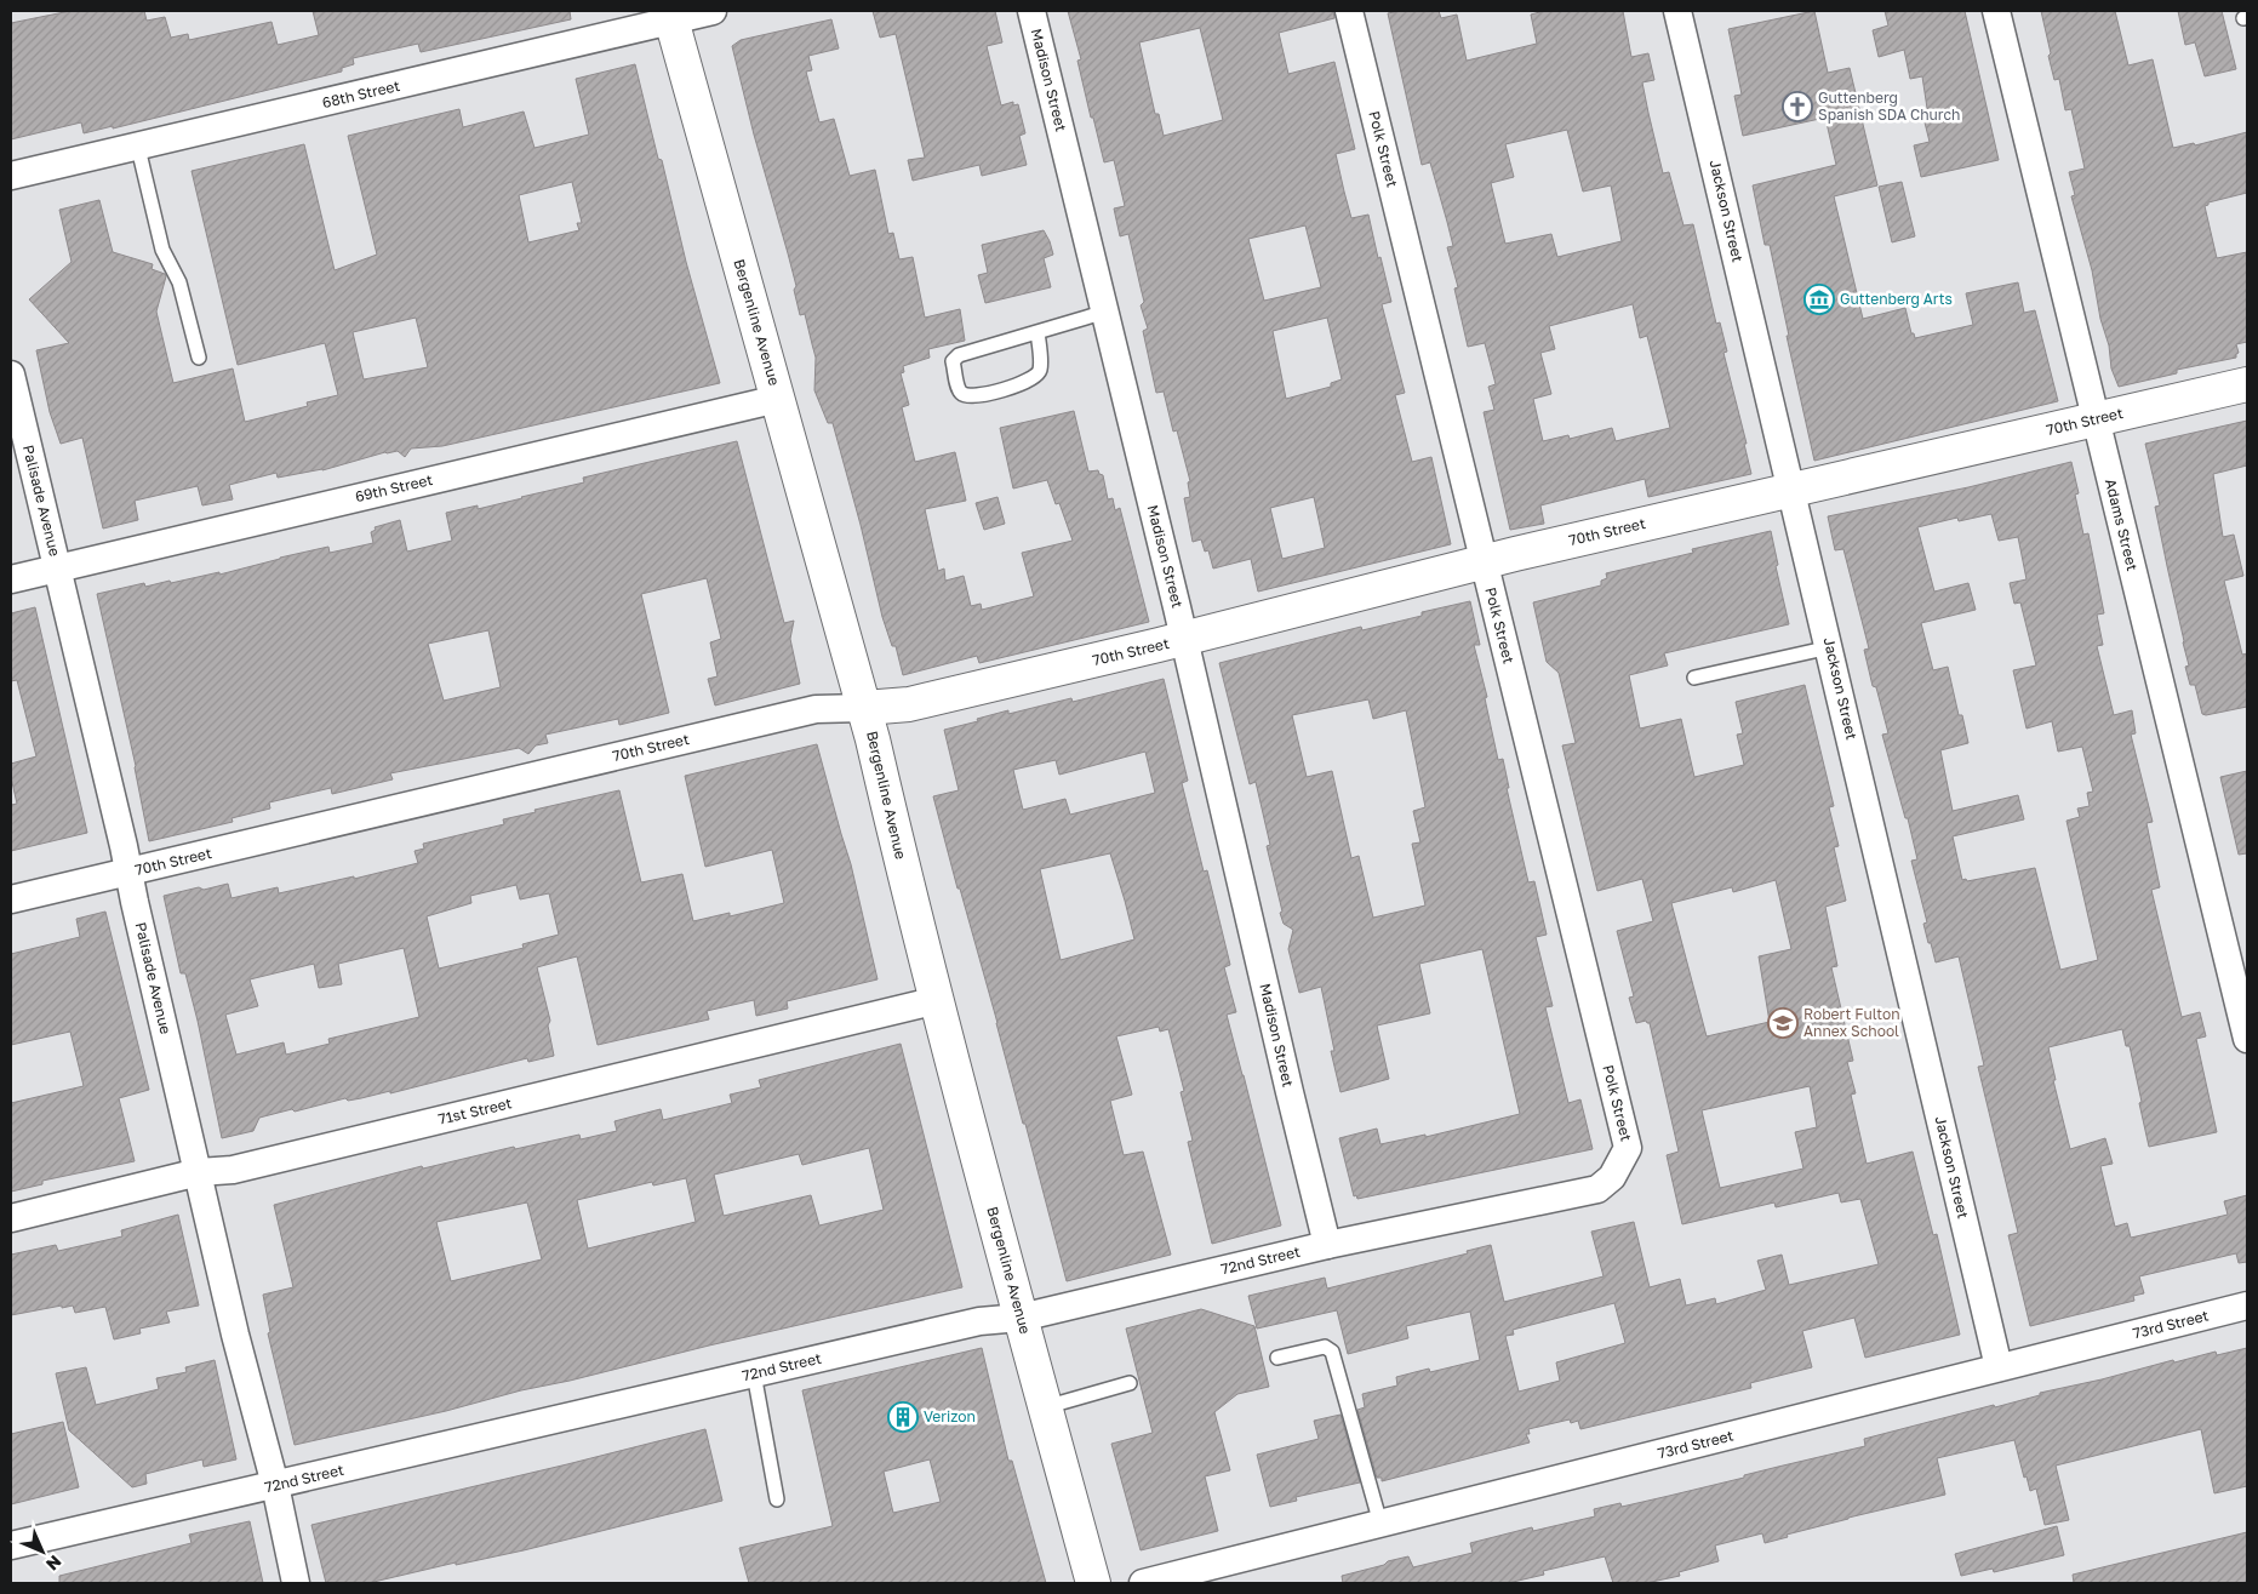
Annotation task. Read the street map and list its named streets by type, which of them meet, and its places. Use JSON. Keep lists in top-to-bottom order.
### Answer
{
  "streets": {
    "street": [
      "Madison Street",
      "68th Street",
      "Polk Street",
      "Jackson Street",
      "Bergenline Avenue",
      "70th Street",
      "69th Street",
      "Palisade Avenue",
      "Adams Street",
      "71st Street",
      "72nd Street",
      "73rd Street"
    ]
  },
  "crossings": [
    ["Madison Street", "70th Street"],
    ["Madison Street", "72nd Street"],
    ["68th Street", "Bergenline Avenue"],
    ["Polk Street", "70th Street"],
    ["Polk Street", "72nd Street"],
    ["Jackson Street", "70th Street"],
    ["Jackson Street", "73rd Street"],
    ["Bergenline Avenue", "70th Street"],
    ["Bergenline Avenue", "69th Street"],
    ["Bergenline Avenue", "71st Street"],
    ["Bergenline Avenue", "72nd Street"],
    ["70th Street", "Palisade Avenue"],
    ["70th Street", "Adams Street"],
    ["69th Street", "Palisade Avenue"],
    ["Palisade Avenue", "71st Street"],
    ["Palisade Avenue", "72nd Street"]
  ],
  "places": {
    "church": ["Guttenberg Spanish SDA Church"],
    "museum": ["Guttenberg Arts"],
    "school or university": ["Robert Fulton Annex School"],
    "building": ["Verizon"]
  },
  "north": "bottom right"
}
